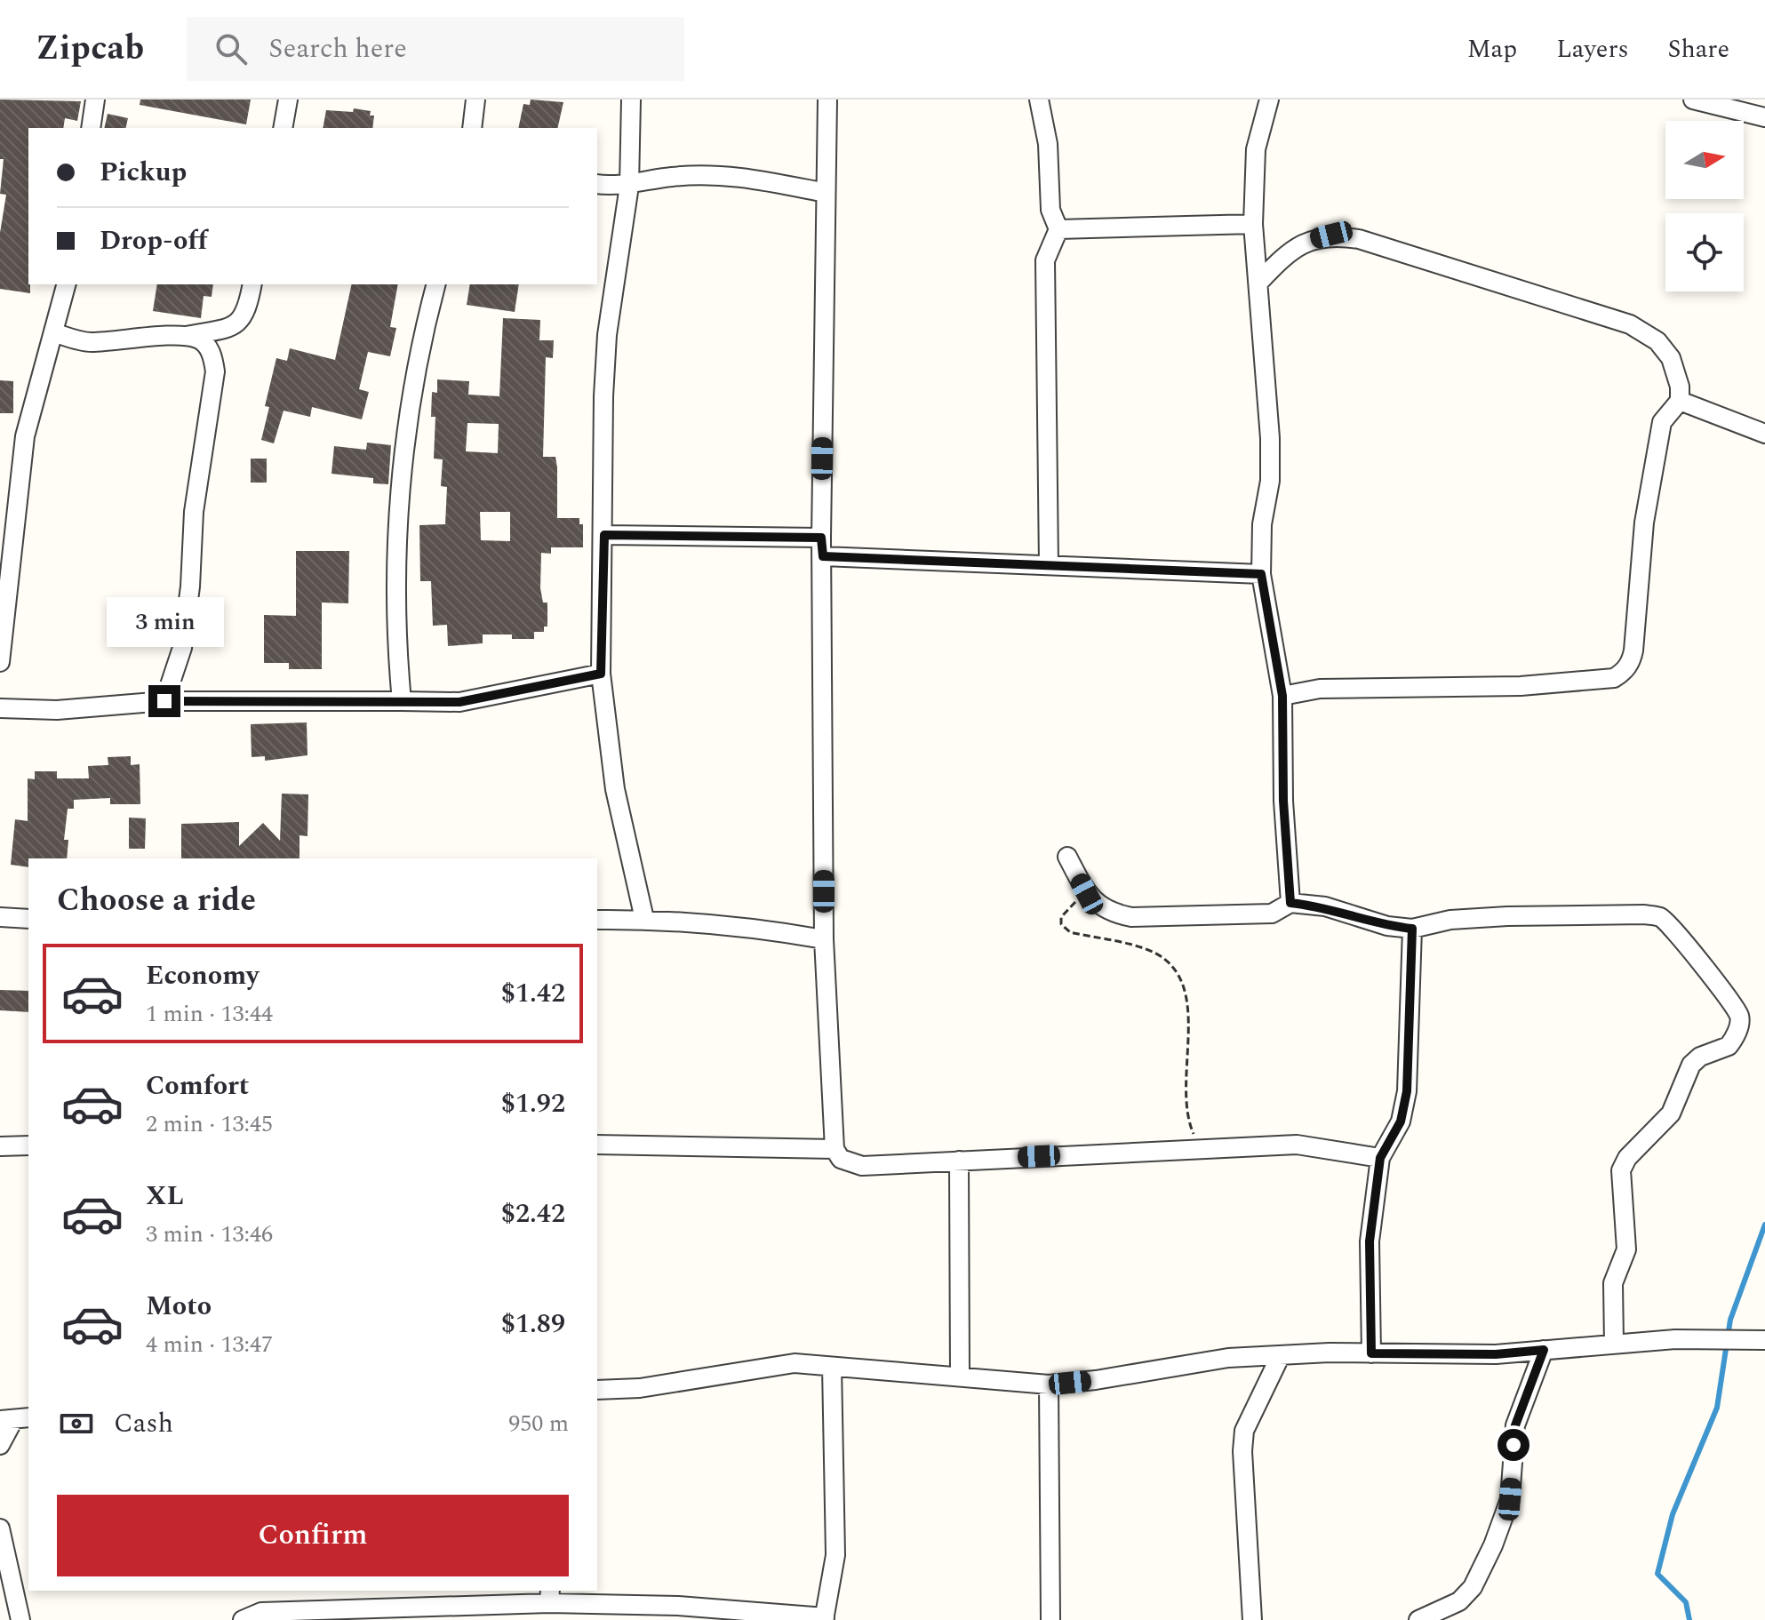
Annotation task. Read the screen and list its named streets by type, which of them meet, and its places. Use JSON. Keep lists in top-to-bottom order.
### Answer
{
  "north": "right",
  "page": {
    "header": "Zipcab",
    "search": "Search here",
    "nav": ["Map", "Layers", "Share"],
    "banner": ["Pickup", "Drop-off"],
    "bubble": "3 min",
    "heading": "Choose a ride",
    "list": [
      {
        "name": "Economy",
        "note": "1 min · 13:44",
        "value": "$1.42"
      },
      {
        "name": "Comfort",
        "note": "2 min · 13:45",
        "value": "$1.92"
      },
      {
        "name": "XL",
        "note": "3 min · 13:46",
        "value": "$2.42"
      },
      {
        "name": "Moto",
        "note": "4 min · 13:47",
        "value": "$1.89"
      }
    ],
    "pay": ["Cash", "950 m"],
    "buttons": "Confirm"
  }
}
